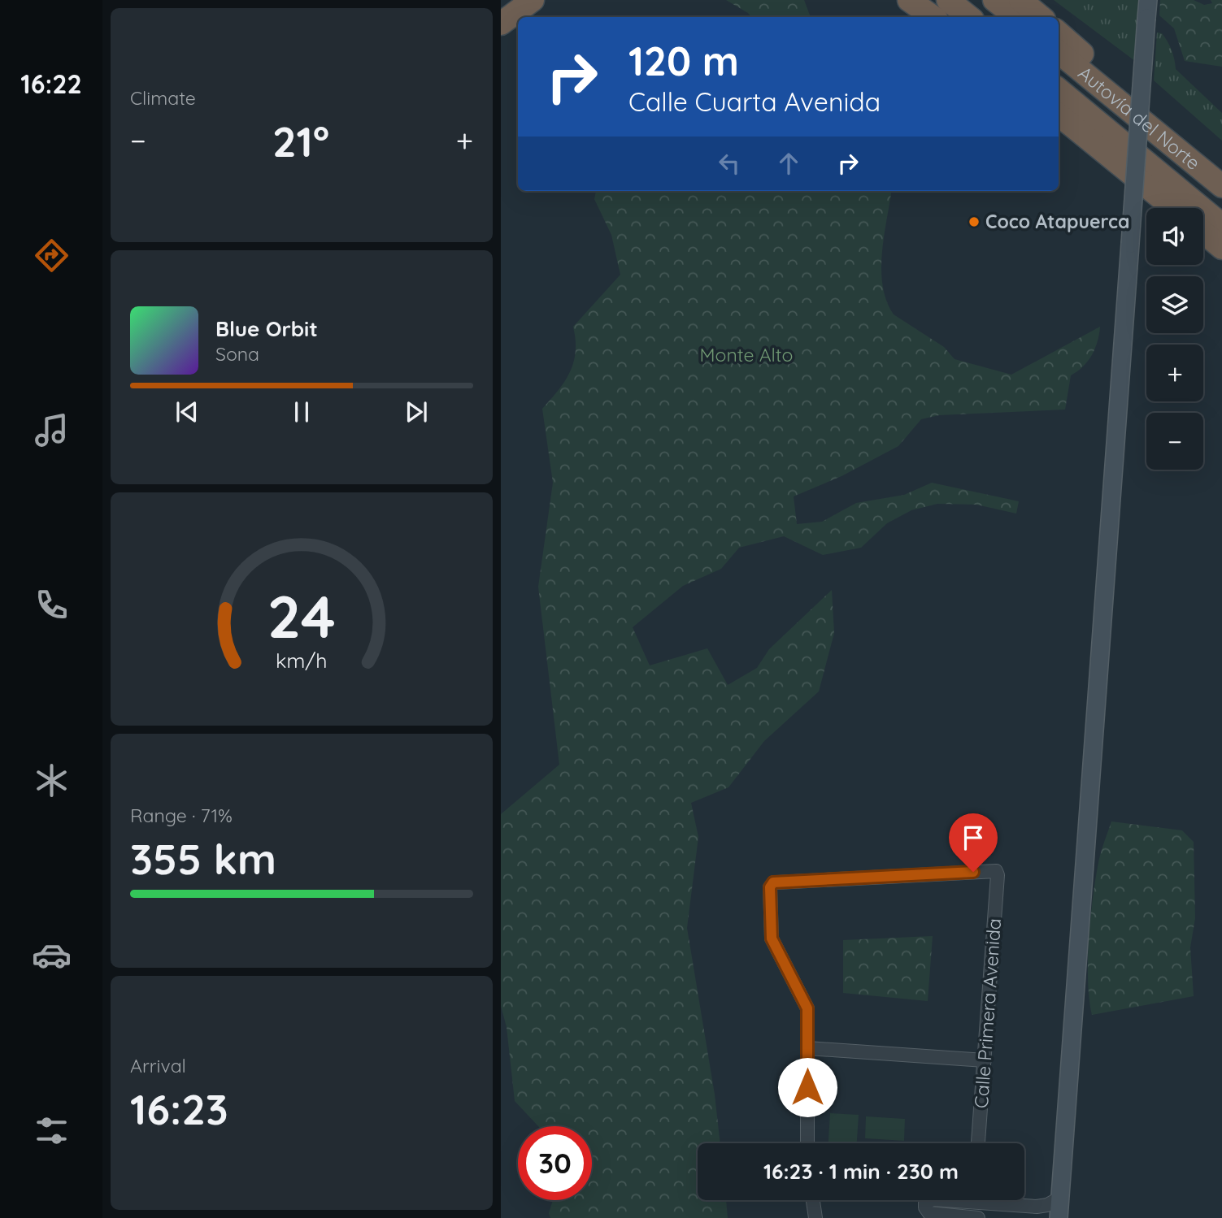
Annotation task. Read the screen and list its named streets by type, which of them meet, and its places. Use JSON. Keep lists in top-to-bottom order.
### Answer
{
  "streets": {
    "highway": ["Autovía del Norte"],
    "street": ["Calle Primera Avenida"]
  },
  "parks": ["Monte Alto"],
  "places": ["Coco Atapuerca"],
  "page": {
    "tabs": "16:22",
    "tile": [
      "Climate",
      ["Range · 71%", "355 km"],
      ["Arrival", "16:23"]
    ],
    "turn": ["120 m", "Calle Cuarta Avenida"],
    "heat": ["−", "21°", "+"],
    "map_buttons": ["+", "−"],
    "song": ["Blue Orbit", "Sona"],
    "limit": "30",
    "trip": "16:23 · 1 min · 230 m",
    "gauge": ["24", "km/h"]
  }
}
